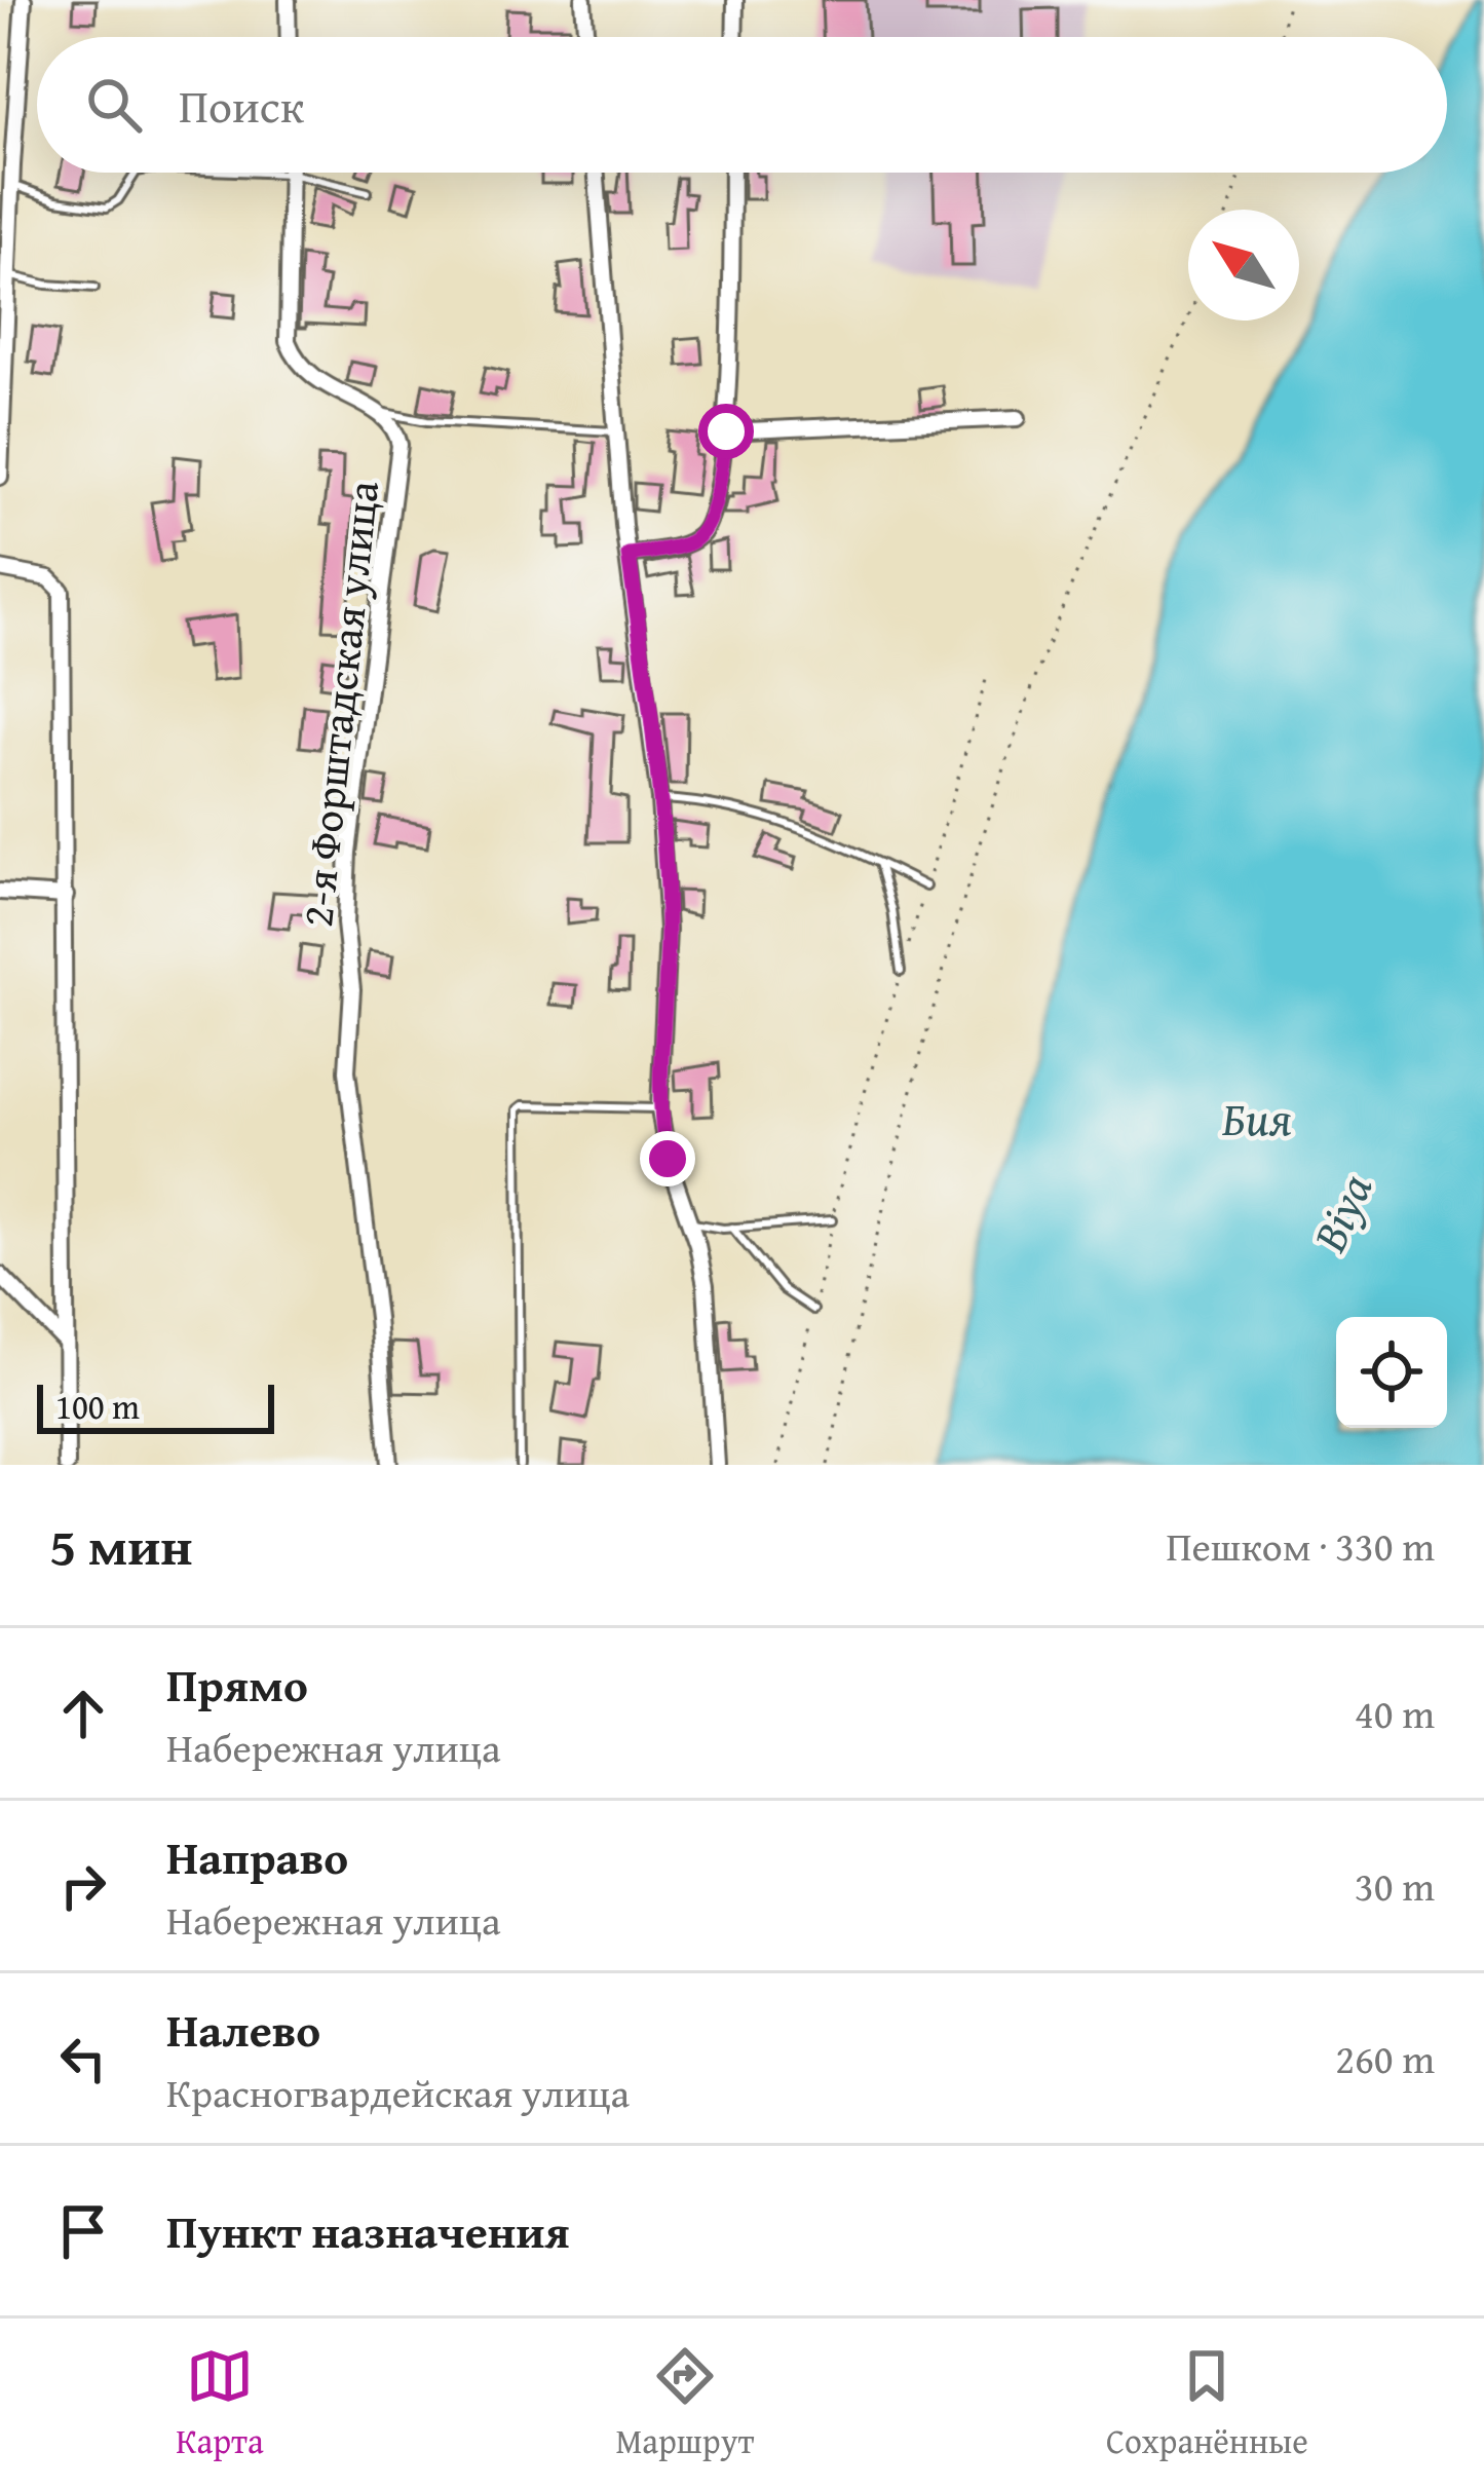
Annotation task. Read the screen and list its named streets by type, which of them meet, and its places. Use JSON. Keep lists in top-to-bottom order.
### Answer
{
  "streets": {
    "street": ["2-я Форштадская улица"]
  },
  "water": ["Бия", "Biya"],
  "scale_bar": "100 m",
  "north": "top left",
  "page": {
    "search": "Поиск",
    "scale": "100 m",
    "heading": ["5 мин", "Пешком · 330 m"],
    "list": [
      ["Прямо", "Набережная улица", "40 m"],
      ["Направо", "Набережная улица", "30 m"],
      ["Налево", "Красногвардейская улица", "260 m"],
      "Пункт назначения"
    ],
    "nav": ["Карта", "Маршрут", "Сохранённые"]
  }
}
